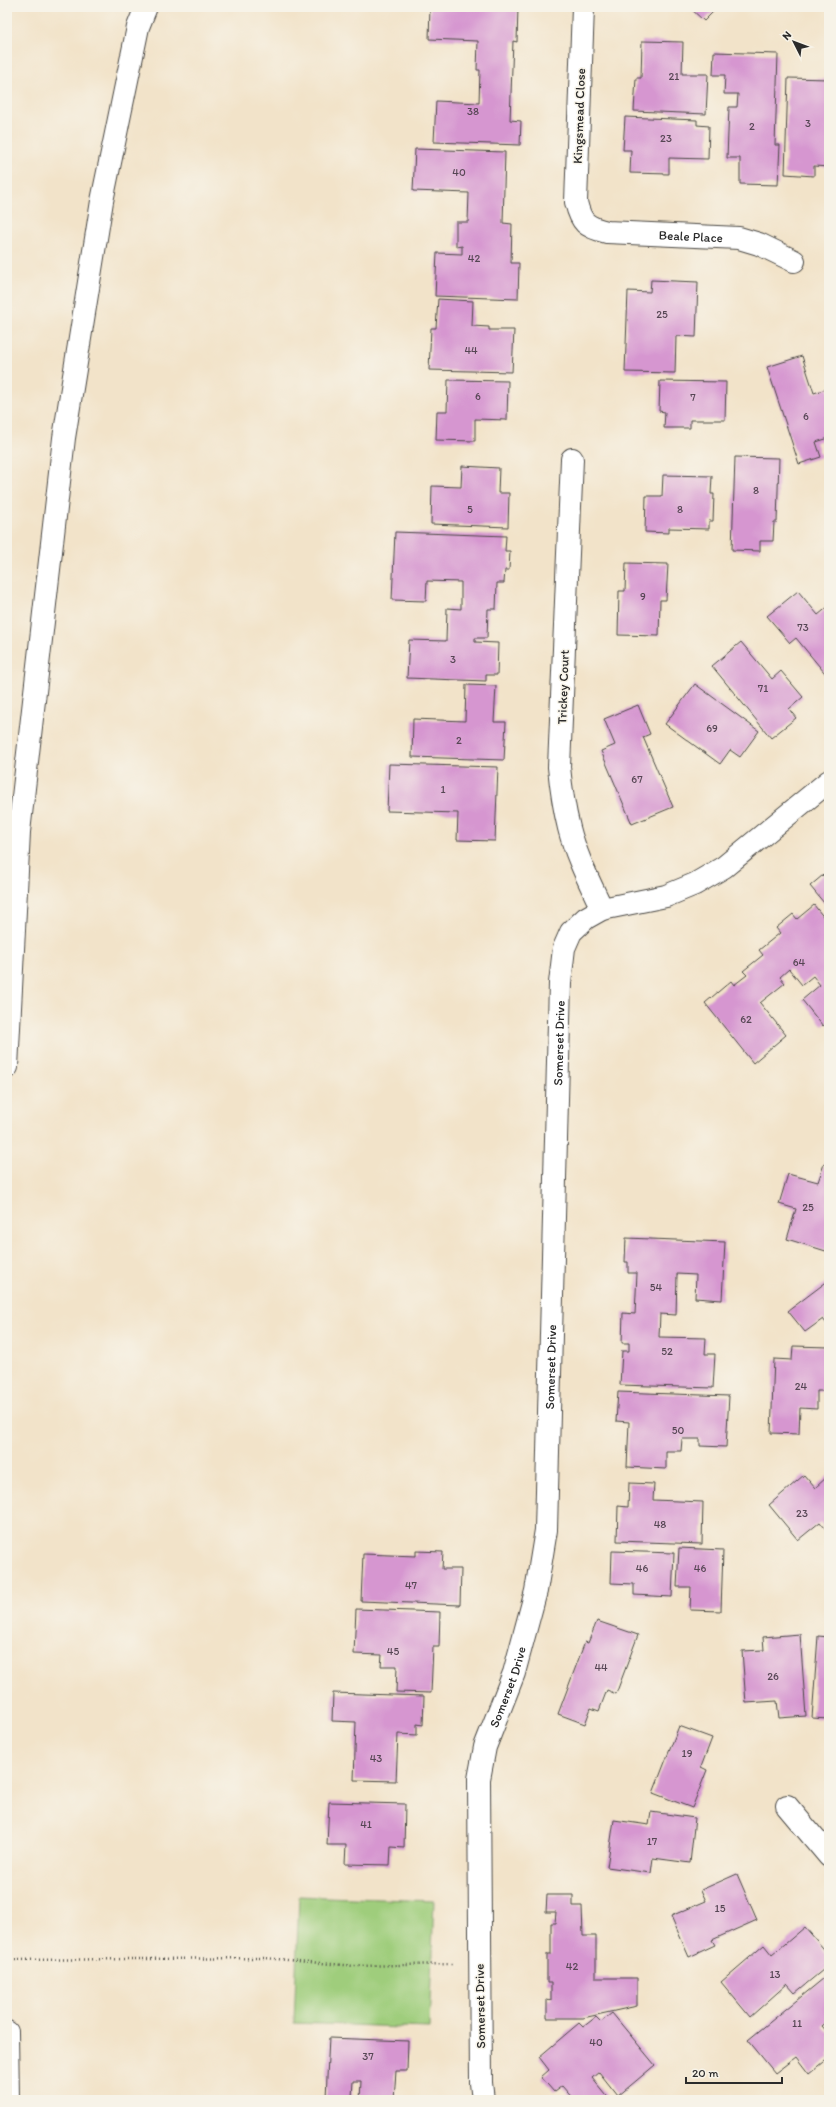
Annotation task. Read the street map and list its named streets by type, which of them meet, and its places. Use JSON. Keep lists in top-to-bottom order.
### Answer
{
  "streets": {
    "main road": [
      "Kingsmead Close",
      "Beale Place",
      "Trickey Court",
      "Somerset Drive"
    ]
  },
  "crossings": [
    ["Kingsmead Close", "Beale Place"],
    ["Trickey Court", "Somerset Drive"]
  ],
  "house_numbers": [
    "21",
    "38",
    "3",
    "2",
    "23",
    "40",
    "42",
    "25",
    "44",
    "6",
    "7",
    "6",
    "8",
    "5",
    "8",
    "9",
    "73",
    "3",
    "71",
    "69",
    "2",
    "67",
    "1",
    "64",
    "62",
    "25",
    "54",
    "52",
    "24",
    "50",
    "23",
    "48",
    "46",
    "46",
    "47",
    "45",
    "44",
    "26",
    "19",
    "43",
    "41",
    "17",
    "15",
    "42",
    "13",
    "11",
    "40",
    "37"
  ],
  "scale_bar": "20 m",
  "north": "top left"
}
